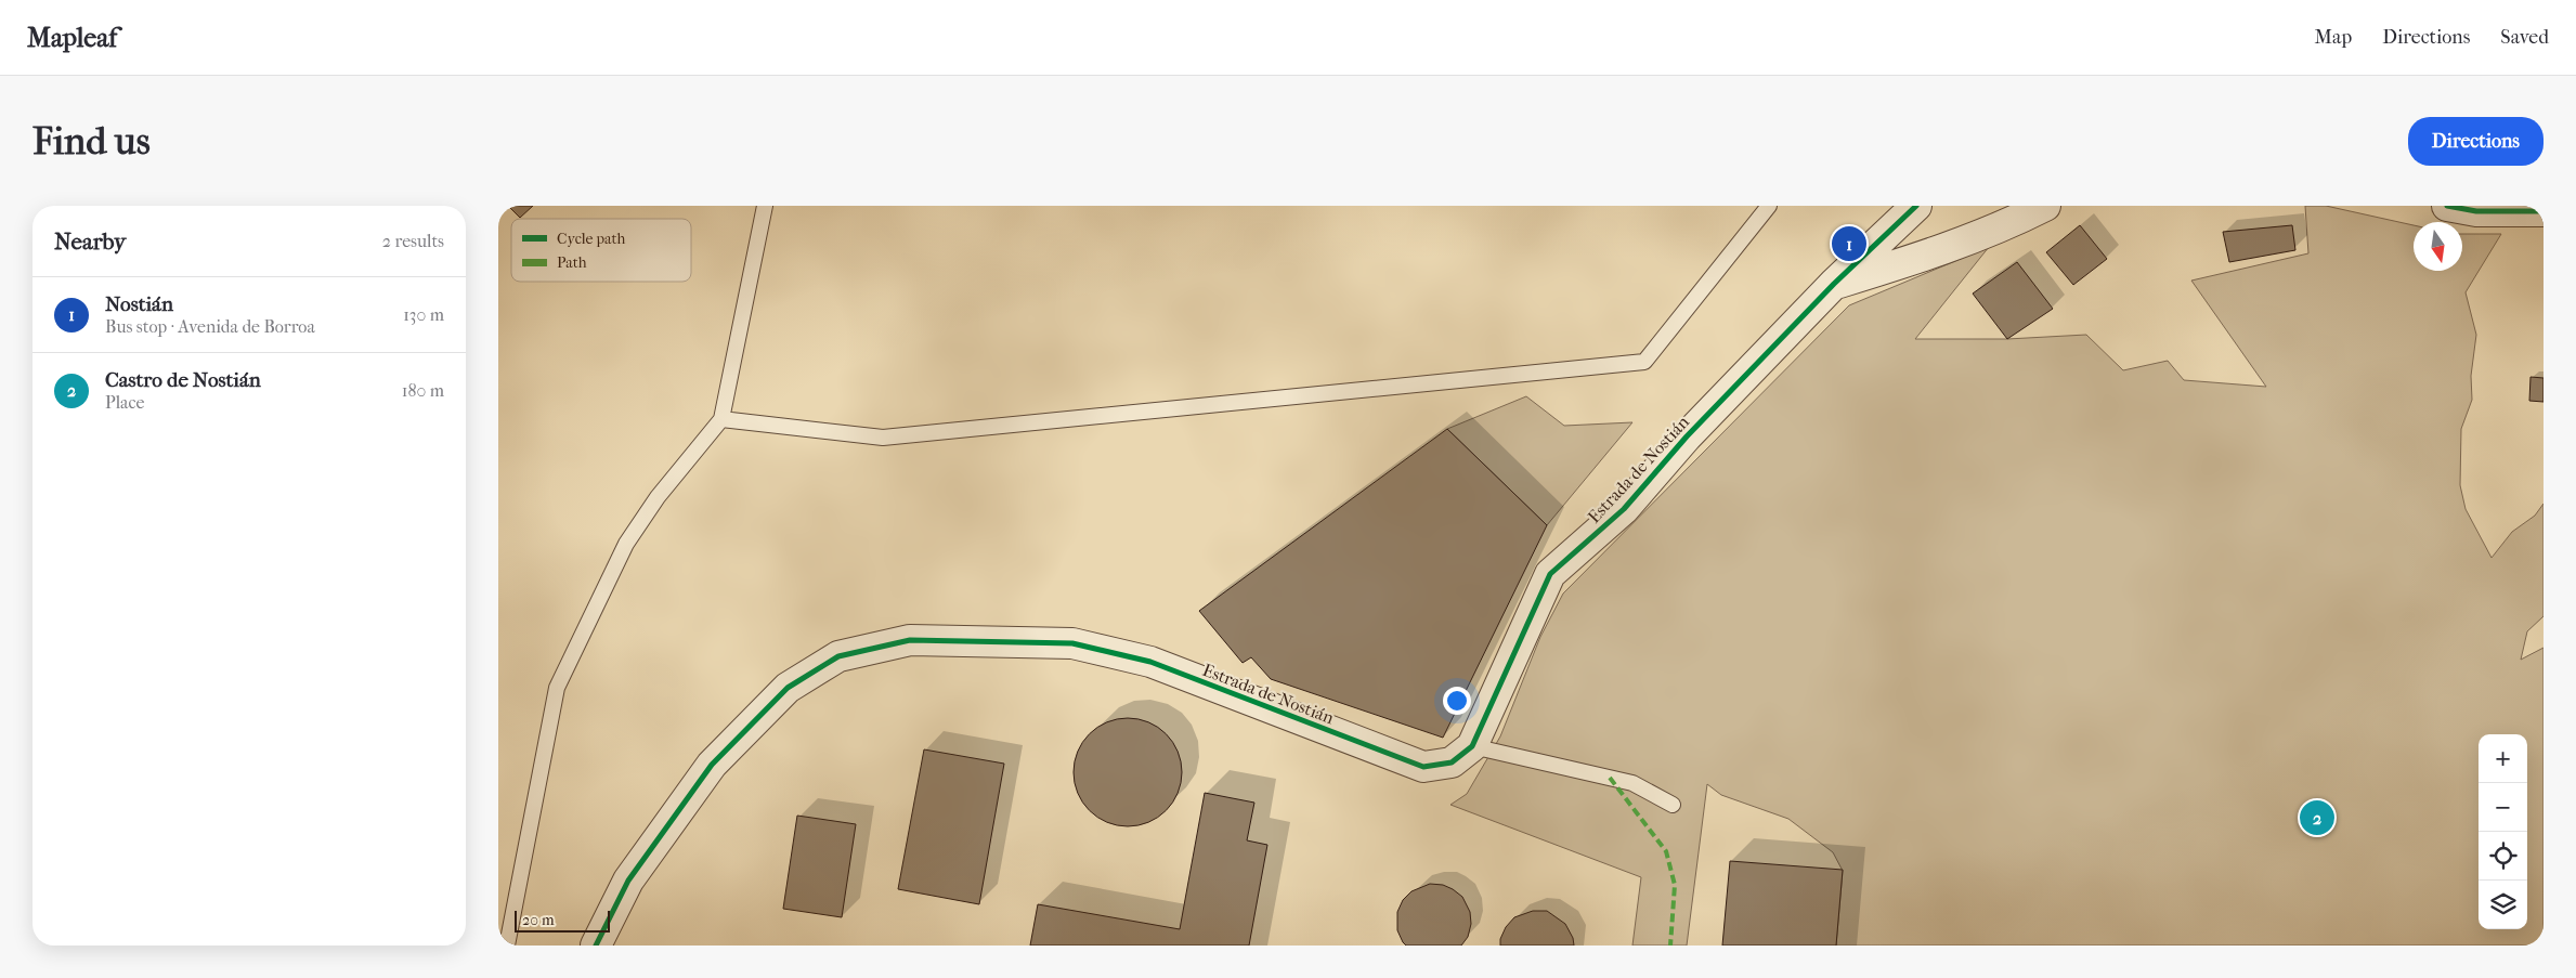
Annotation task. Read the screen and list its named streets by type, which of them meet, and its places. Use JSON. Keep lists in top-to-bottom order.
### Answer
{
  "streets": {
    "street": ["Estrada de Nostián"]
  },
  "legend": ["Cycle path", "Path"],
  "scale_bar": "20 m",
  "north": "bottom",
  "page": {
    "header": "Mapleaf",
    "nav": ["Map", "Directions", "Saved"],
    "buttons": "Directions",
    "title": "Find us",
    "heading": ["Nearby", "2 results"],
    "pins": ["1", "2"],
    "list": [
      {
        "mark": "1",
        "name": "Nostián",
        "note": "Bus stop · Avenida de Borroa",
        "value": "130 m"
      },
      {
        "mark": "2",
        "name": "Castro de Nostián",
        "note": "Place",
        "value": "180 m"
      }
    ],
    "map_buttons": ["+", "−"],
    "scale": "20 m"
  }
}
